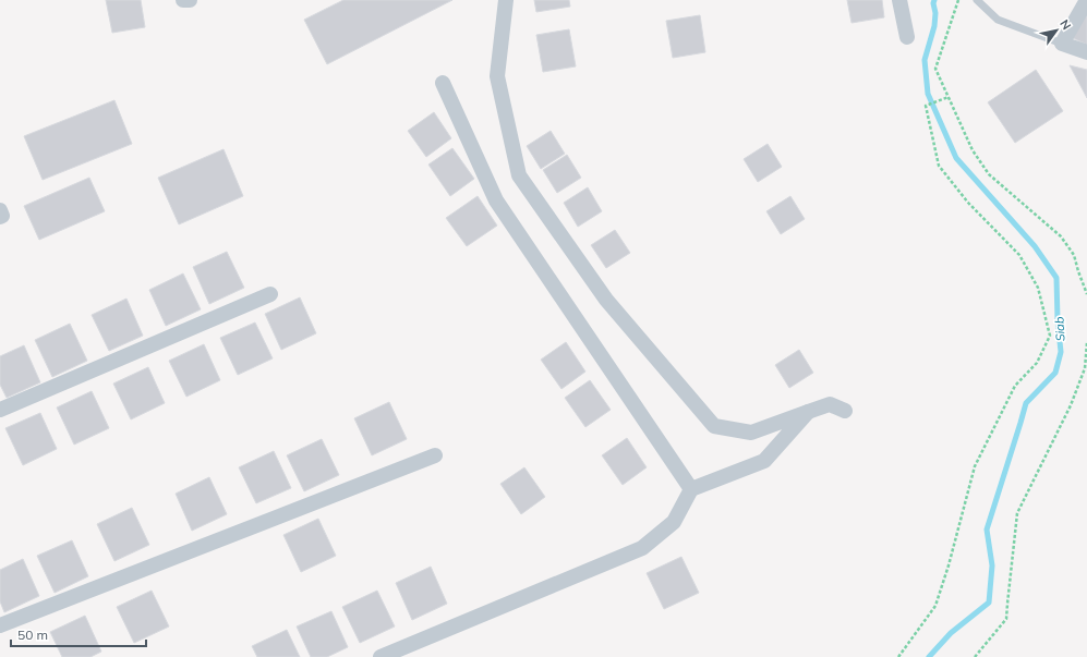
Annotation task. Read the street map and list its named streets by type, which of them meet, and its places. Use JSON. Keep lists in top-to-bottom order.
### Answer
{
  "water": ["Siab"],
  "scale_bar": "50 m",
  "north": "top right"
}
